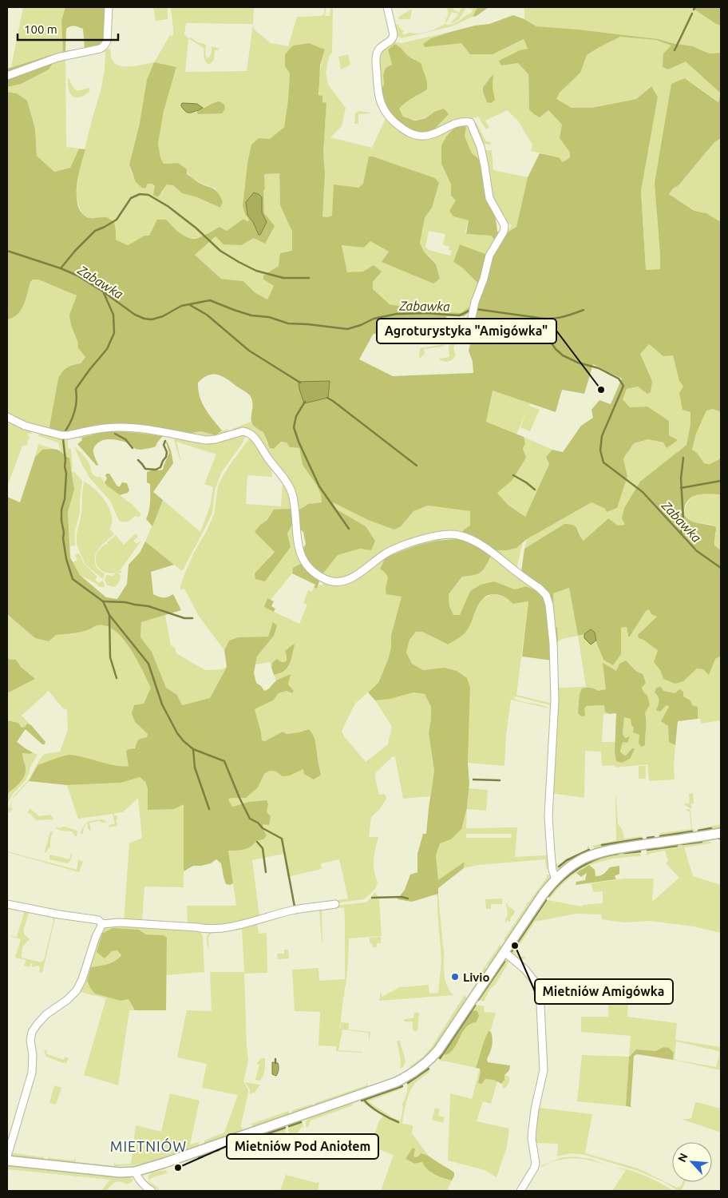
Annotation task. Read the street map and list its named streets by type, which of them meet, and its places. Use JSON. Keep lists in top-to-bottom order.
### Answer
{
  "districts": ["MIETNIÓW"],
  "water": ["Zabawka"],
  "places": [
    "Agroturystyka \"Amigówka\"",
    "Mietniów Amigówka",
    "Livio",
    "Mietniów Pod Aniołem"
  ],
  "scale_bar": "100 m",
  "north": "top left"
}
